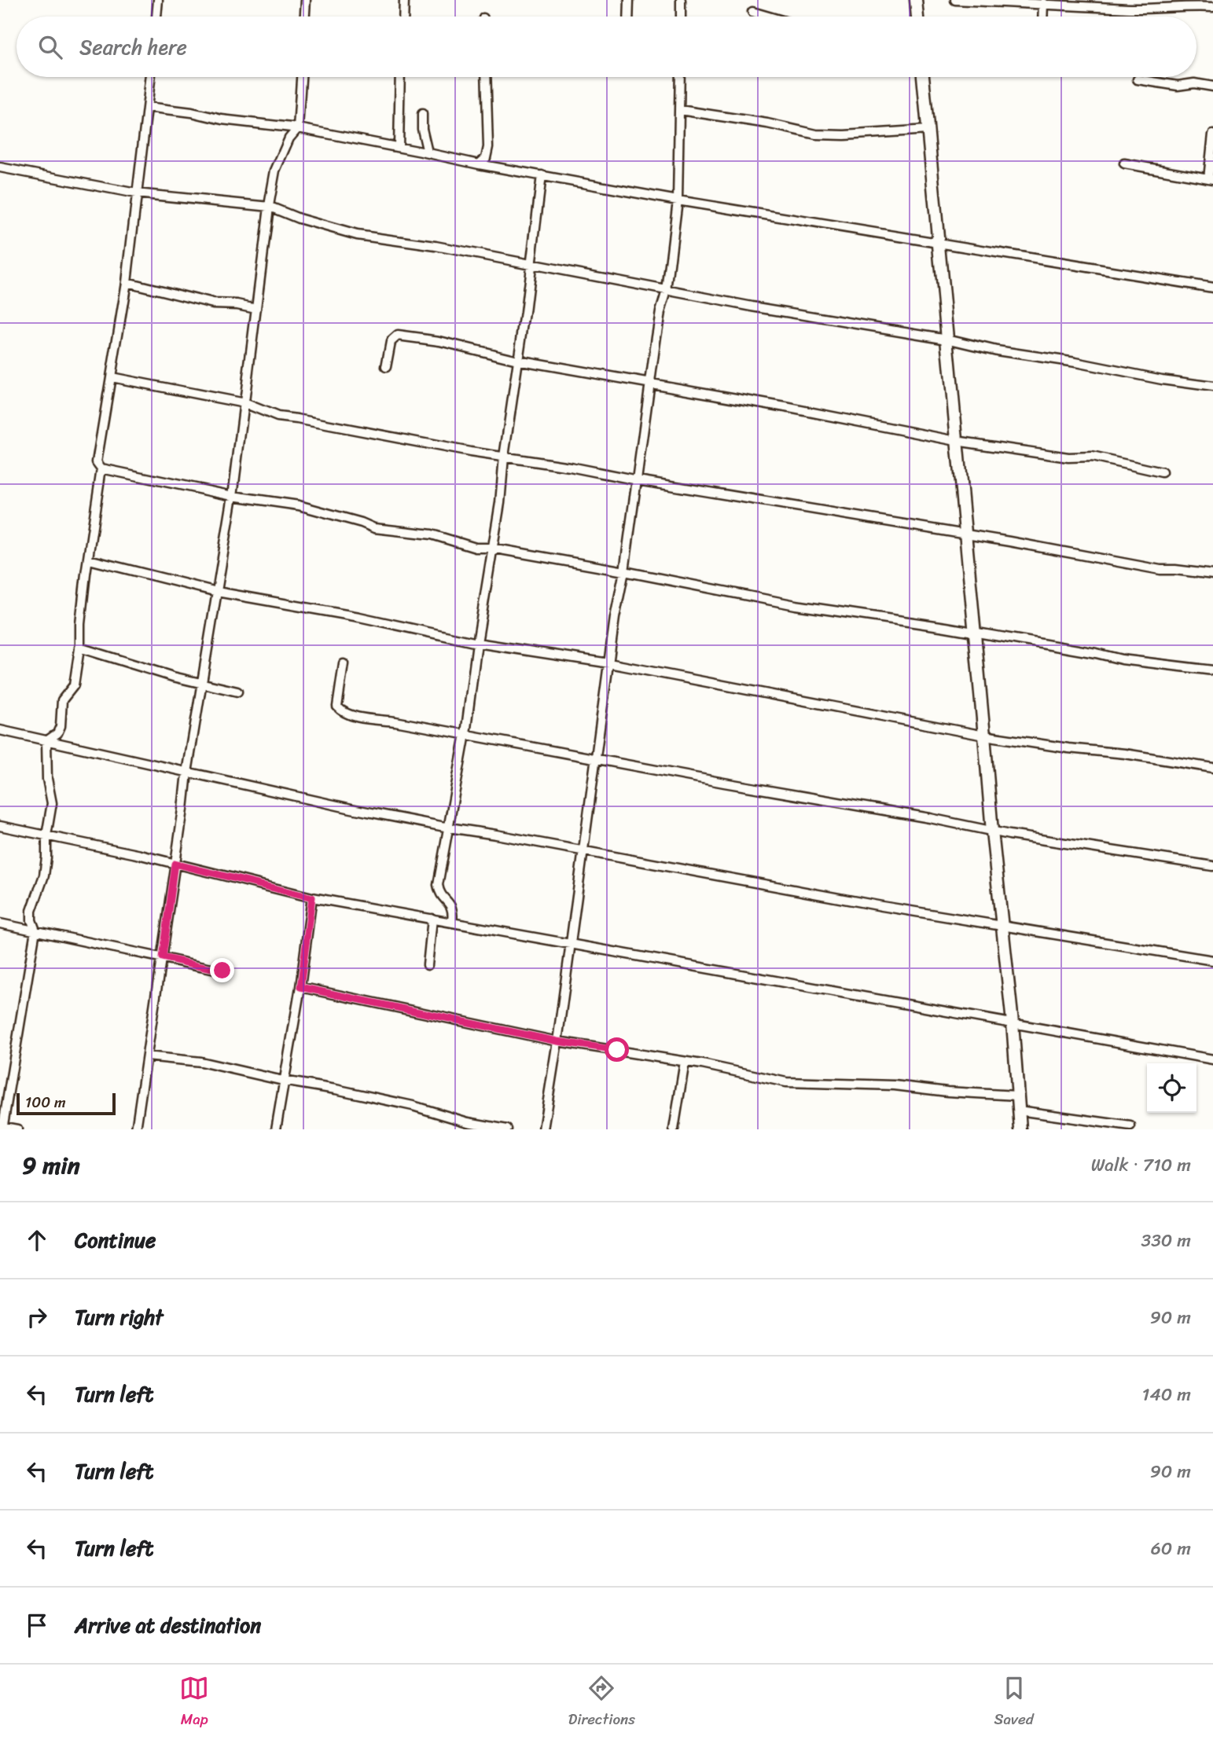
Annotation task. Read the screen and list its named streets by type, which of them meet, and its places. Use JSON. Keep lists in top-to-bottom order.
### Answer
{
  "scale_bar": "100 m",
  "page": {
    "search": "Search here",
    "scale": "100 m",
    "heading": ["9 min", "Walk · 710 m"],
    "list": [
      ["Continue", "330 m"],
      ["Turn right", "90 m"],
      ["Turn left", "140 m"],
      ["Turn left", "90 m"],
      ["Turn left", "60 m"],
      "Arrive at destination"
    ],
    "nav": ["Map", "Directions", "Saved"]
  }
}
